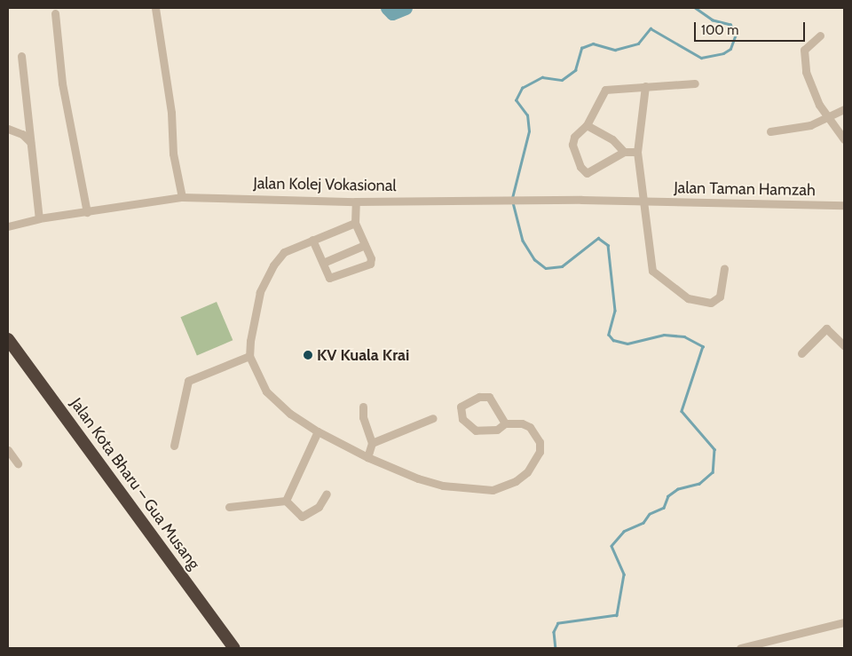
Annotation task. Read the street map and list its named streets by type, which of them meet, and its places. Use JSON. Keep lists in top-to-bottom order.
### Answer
{
  "streets": {
    "highway": ["Jalan Kota Bharu – Gua Musang"],
    "street": ["Jalan Kolej Vokasional", "Jalan Taman Hamzah"]
  },
  "crossings": [
    ["Jalan Kolej Vokasional", "Jalan Taman Hamzah"]
  ],
  "places": ["KV Kuala Krai"],
  "scale_bar": "100 m"
}
